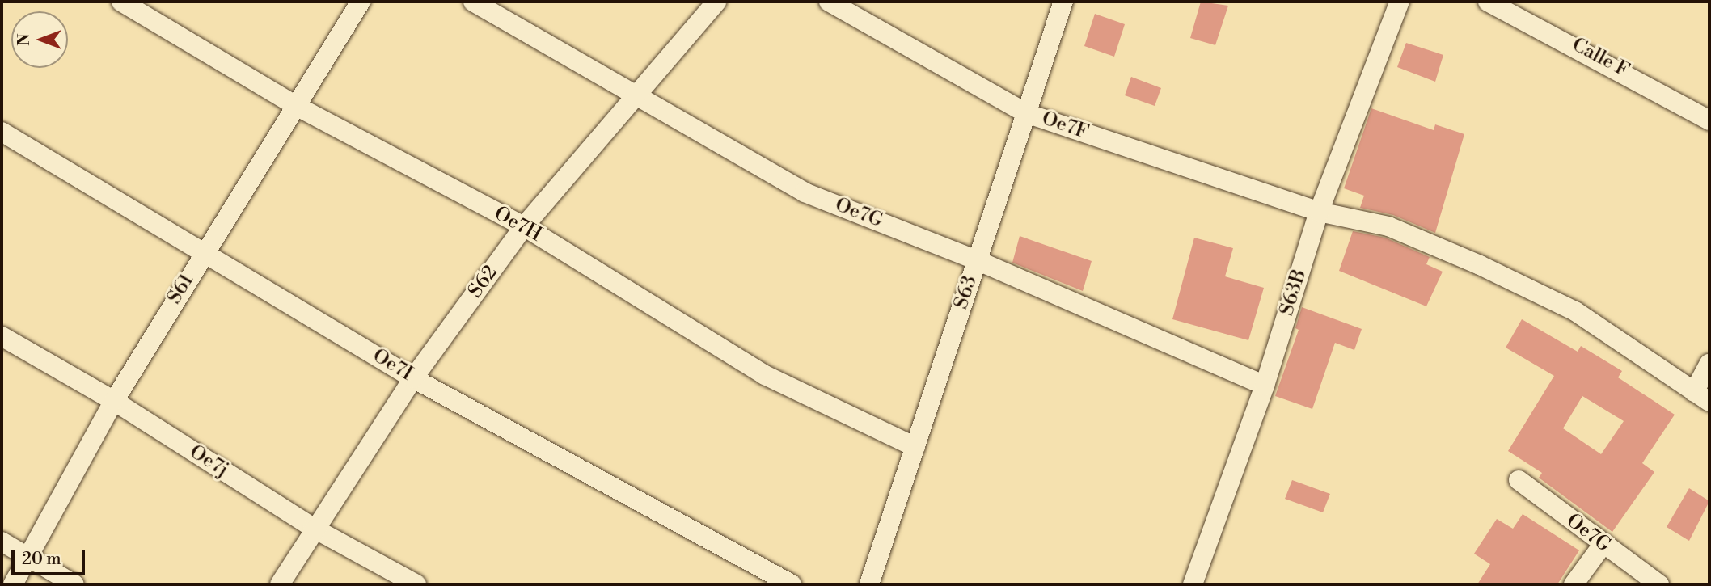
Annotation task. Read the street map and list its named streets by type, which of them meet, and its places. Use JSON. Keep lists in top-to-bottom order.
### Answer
{
  "streets": {
    "street": [
      "Calle F",
      "Oe7F",
      "Oe7G",
      "Oe7H",
      "S62",
      "S61",
      "S63",
      "S63B",
      "Oe7I",
      "Oe7j"
    ]
  },
  "crossings": [
    ["Oe7F", "S63"],
    ["Oe7F", "S63B"],
    ["Oe7G", "S62"],
    ["Oe7G", "S63"],
    ["Oe7G", "S63B"],
    ["Oe7H", "S62"],
    ["Oe7H", "S61"],
    ["Oe7H", "S63"],
    ["S62", "Oe7I"],
    ["S62", "Oe7j"],
    ["S61", "Oe7I"],
    ["S61", "Oe7j"]
  ],
  "scale_bar": "20 m",
  "north": "left"
}
